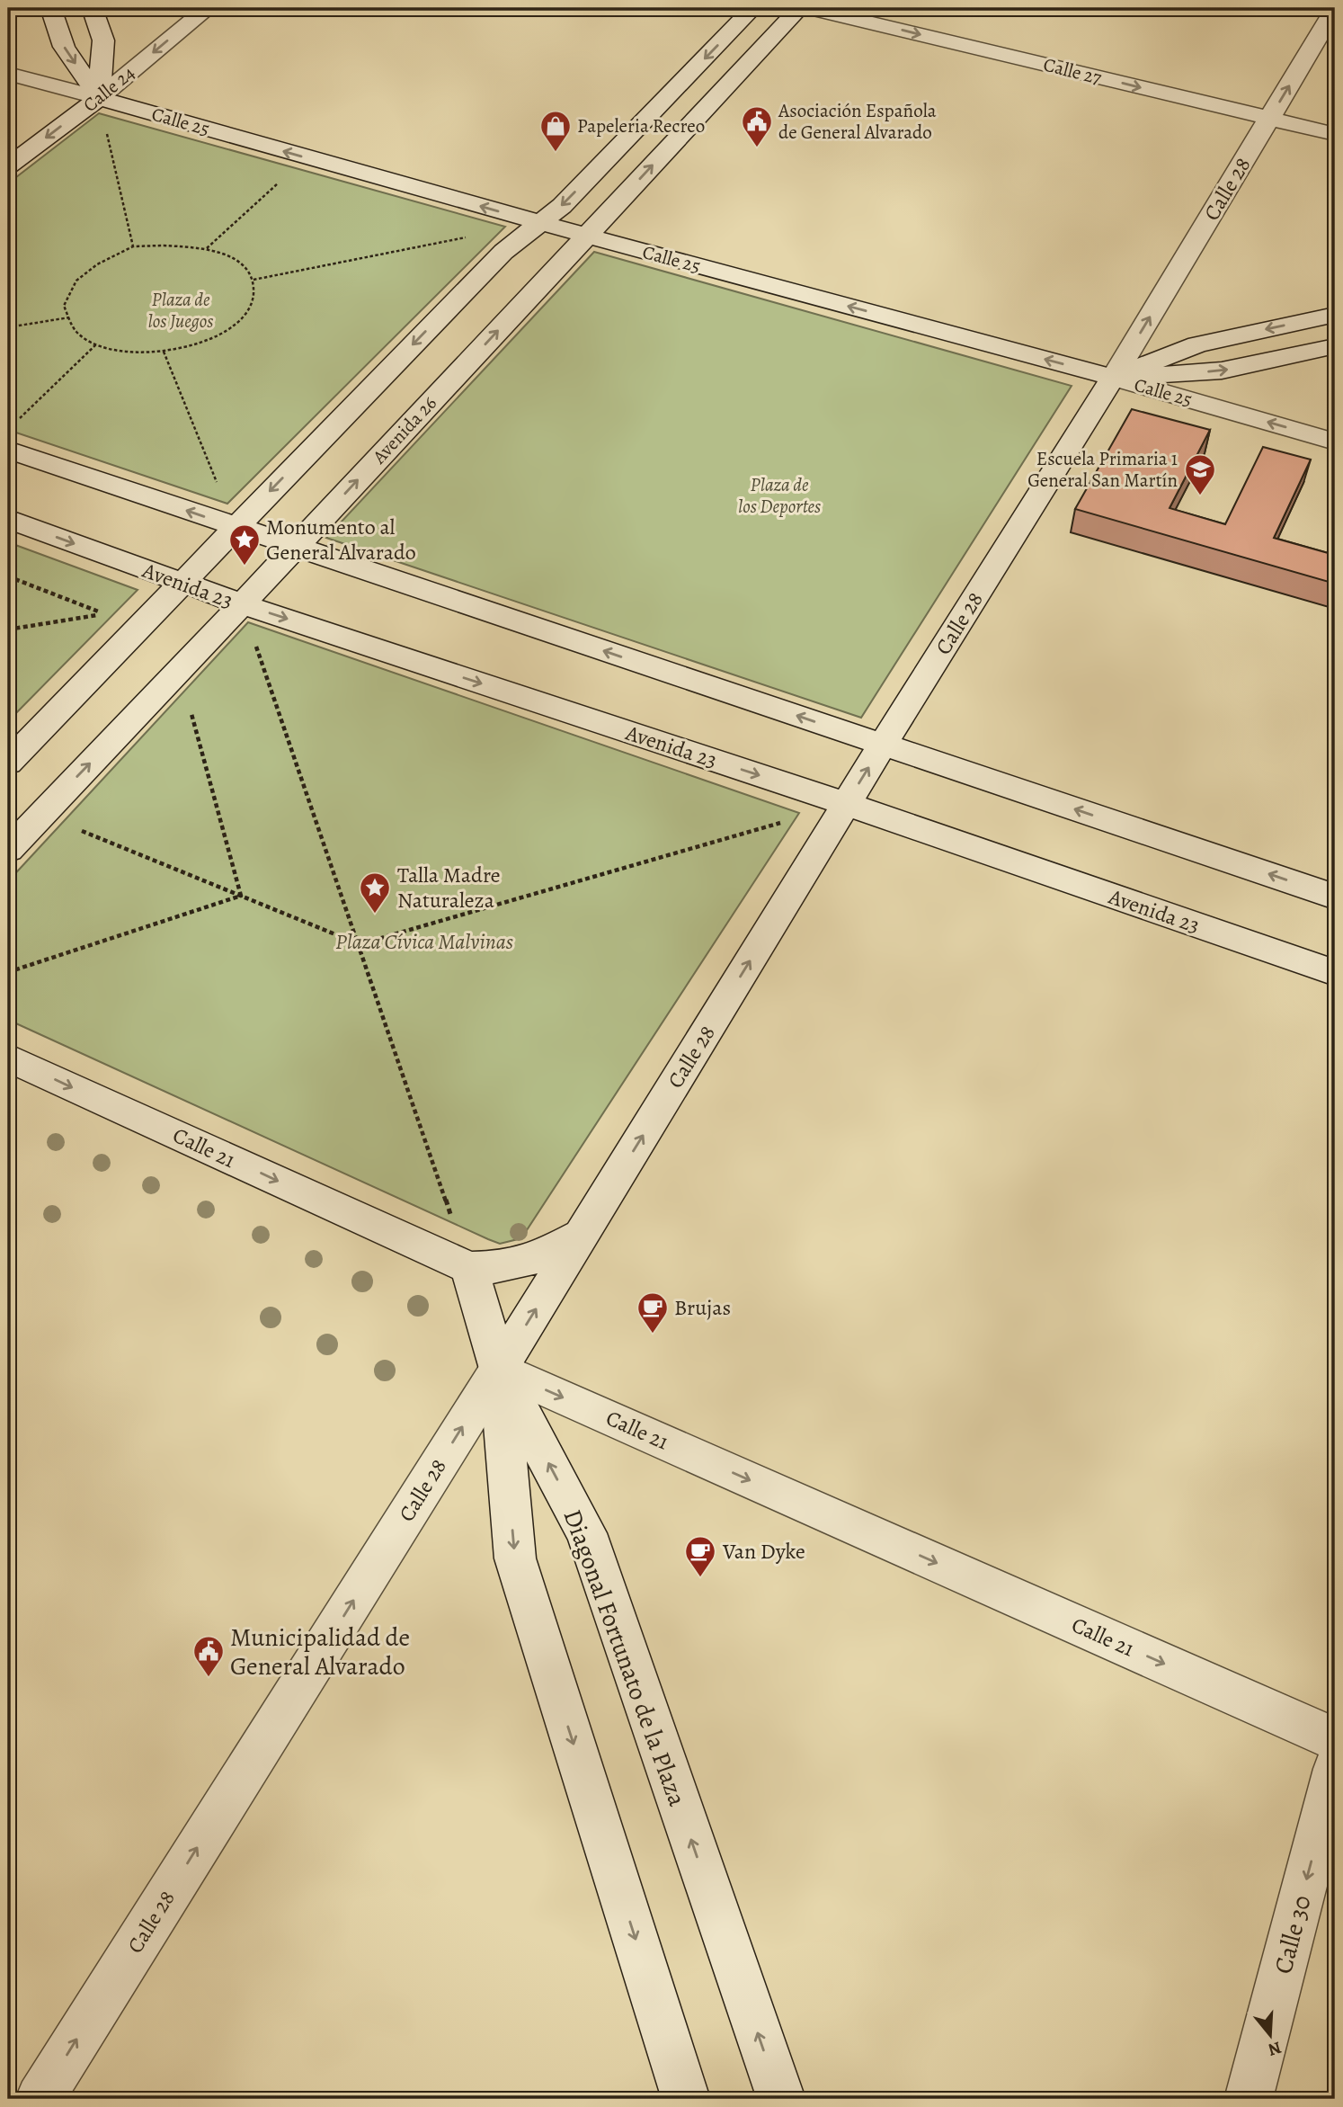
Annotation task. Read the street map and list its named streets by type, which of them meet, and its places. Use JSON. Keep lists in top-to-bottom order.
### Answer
{
  "streets": {
    "main road": [
      "Calle 27",
      "Calle 24",
      "Calle 25",
      "Calle 28",
      "Avenida 26",
      "Avenida 23",
      "Calle 21",
      "Diagonal Fortunato de la Plaza",
      "Calle 30"
    ]
  },
  "crossings": [
    ["Calle 27", "Calle 28"],
    ["Calle 24", "Calle 25"],
    ["Calle 25", "Calle 28"],
    ["Calle 25", "Avenida 26"],
    ["Calle 28", "Avenida 23"],
    ["Calle 28", "Calle 21"],
    ["Calle 28", "Diagonal Fortunato de la Plaza"],
    ["Avenida 26", "Avenida 23"],
    ["Calle 21", "Diagonal Fortunato de la Plaza"]
  ],
  "one_way": [
    "Calle 27",
    "Calle 24",
    "Calle 25",
    "Calle 28",
    "Calle 21",
    "Calle 30"
  ],
  "parks": ["Plaza de los Juegos", "Plaza de los Deportes", "Plaza Cívica Malvinas"],
  "places": {
    "public building": ["Asociación Española de General Alvarado", "Municipalidad de General Alvarado"],
    "shop": ["Papeleria Recreo"],
    "school or university": ["Escuela Primaria 1 General San Martín"],
    "place": ["Monumento al General Alvarado", "Talla Madre Naturaleza"],
    "cafe": ["Brujas", "Van Dyke"]
  },
  "north": "bottom"
}
